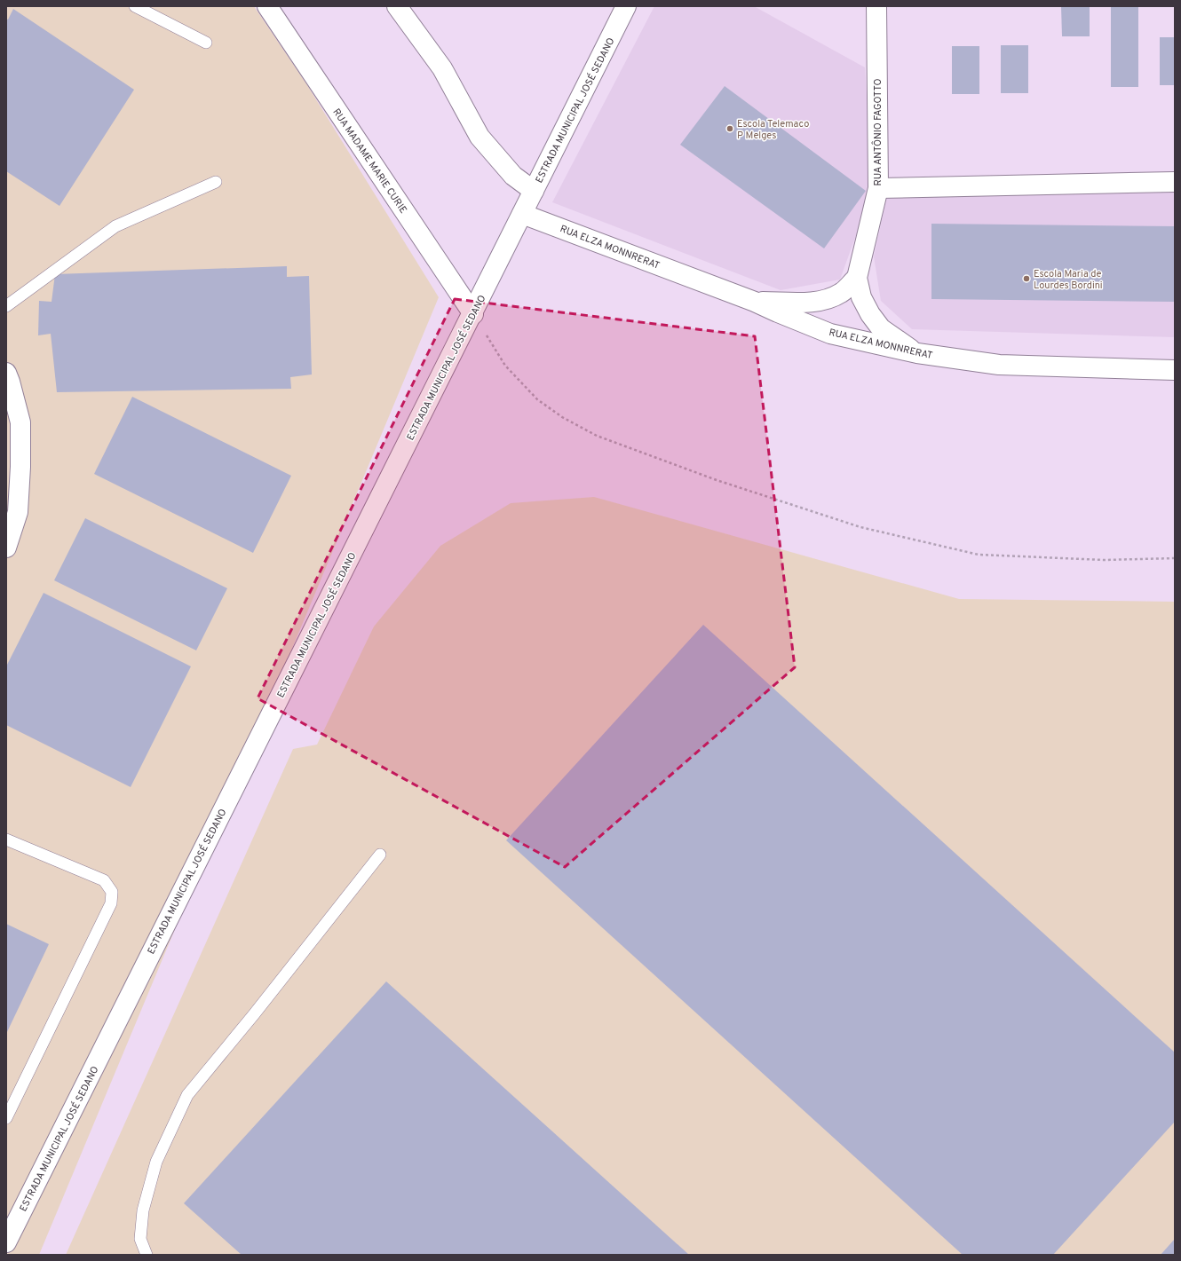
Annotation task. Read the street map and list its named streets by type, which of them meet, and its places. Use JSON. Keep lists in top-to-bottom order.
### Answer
{
  "streets": {
    "street": [
      "ESTRADA MUNICIPAL JOSÉ SEDANO",
      "RUA ANTÔNIO FAGOTTO",
      "RUA MADAME MARIE CURIE",
      "RUA ELZA MONNRERAT"
    ]
  },
  "crossings": [
    ["ESTRADA MUNICIPAL JOSÉ SEDANO", "RUA MADAME MARIE CURIE"],
    ["ESTRADA MUNICIPAL JOSÉ SEDANO", "RUA ELZA MONNRERAT"],
    ["RUA ANTÔNIO FAGOTTO", "RUA ELZA MONNRERAT"]
  ],
  "places": ["Escola Telemaco P Melges", "Escola Maria de Lourdes Bordini"]
}
